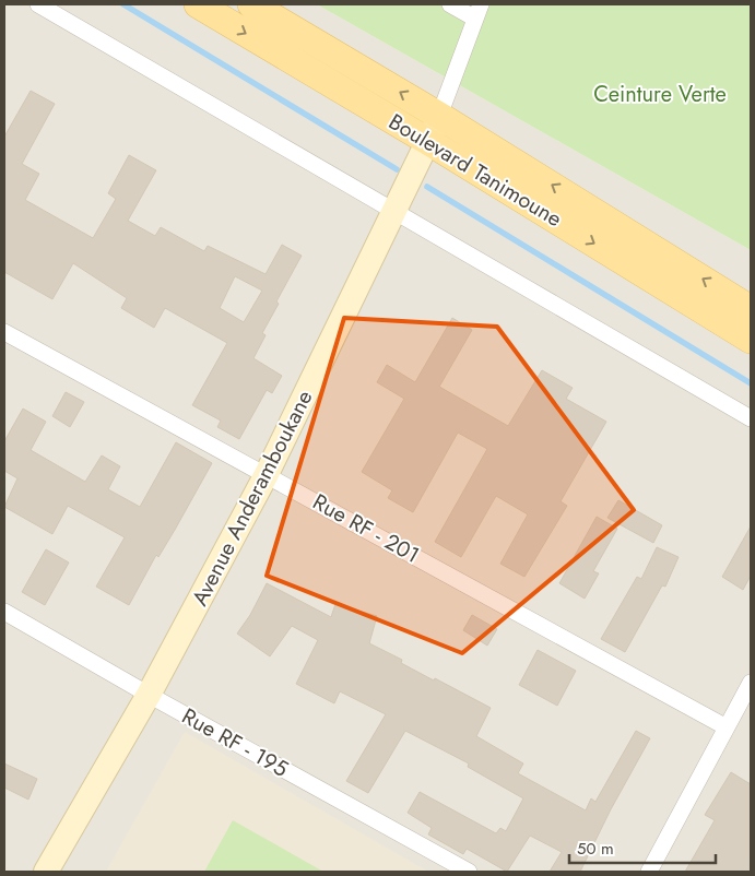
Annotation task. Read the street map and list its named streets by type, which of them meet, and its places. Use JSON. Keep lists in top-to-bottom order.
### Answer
{
  "streets": {
    "main road": ["Boulevard Tanimoune"],
    "street": ["Avenue Anderamboukane", "Rue RF - 201", "Rue RF - 195"]
  },
  "crossings": [
    ["Boulevard Tanimoune", "Avenue Anderamboukane"],
    ["Avenue Anderamboukane", "Rue RF - 201"],
    ["Avenue Anderamboukane", "Rue RF - 195"]
  ],
  "parks": ["Ceinture Verte"],
  "scale_bar": "50 m"
}
